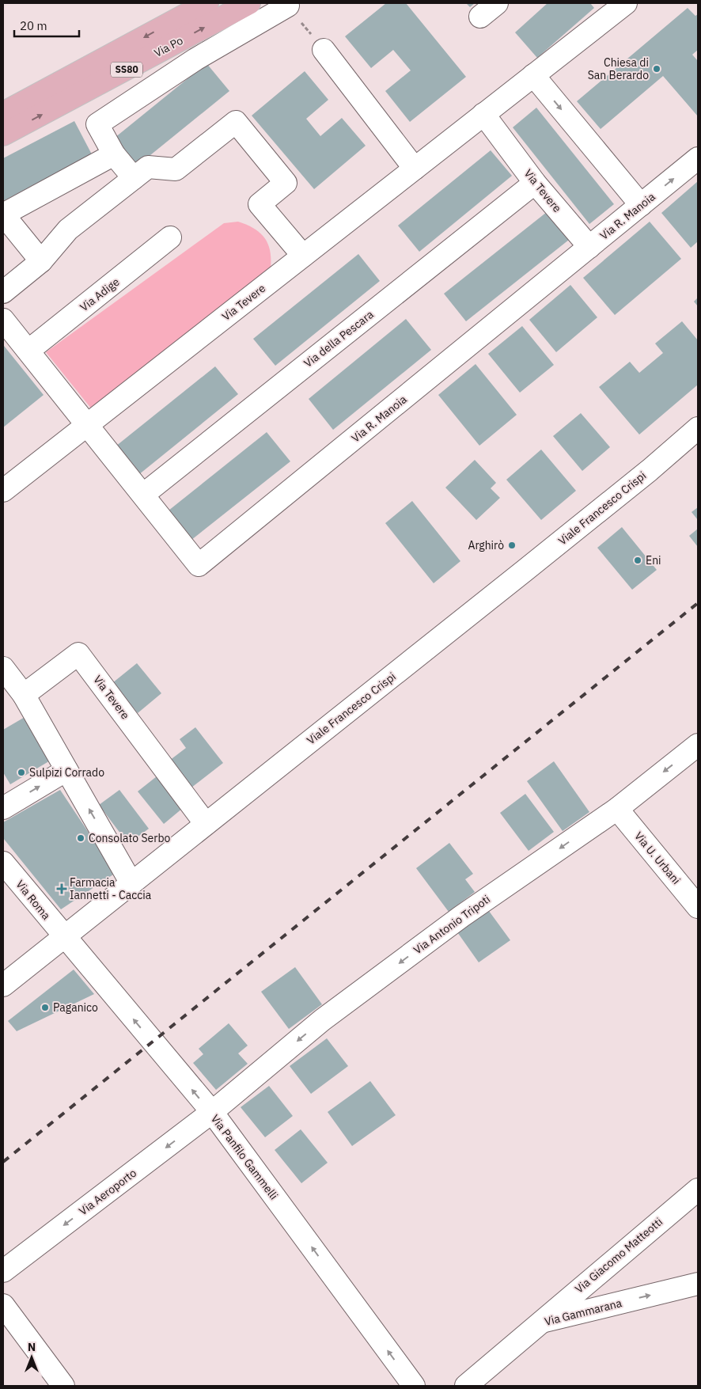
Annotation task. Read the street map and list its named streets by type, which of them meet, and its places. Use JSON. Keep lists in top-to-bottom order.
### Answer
{
  "streets": {
    "main road": ["Via Po", "SS80"],
    "street": [
      "Via Tevere",
      "Via R. Manoia",
      "Via Adige",
      "Via della Pescara",
      "Viale Francesco Crispi",
      "Via U. Urbani",
      "Via Roma",
      "Via Antonio Tripoti",
      "Via Panfilo Gammelli",
      "Via Aeroporto",
      "Via Giacomo Matteotti",
      "Via Gammarana"
    ]
  },
  "crossings": [
    ["Via Tevere", "Via R. Manoia"],
    ["Via Tevere", "Via della Pescara"],
    ["Via Tevere", "Viale Francesco Crispi"],
    ["Via R. Manoia", "Via Adige"],
    ["Via R. Manoia", "Via della Pescara"],
    ["Viale Francesco Crispi", "Via Roma"],
    ["Viale Francesco Crispi", "Via Panfilo Gammelli"],
    ["Via U. Urbani", "Via Antonio Tripoti"],
    ["Via Roma", "Via Panfilo Gammelli"],
    ["Via Antonio Tripoti", "Via Panfilo Gammelli"],
    ["Via Antonio Tripoti", "Via Aeroporto"],
    ["Via Panfilo Gammelli", "Via Aeroporto"],
    ["Via Giacomo Matteotti", "Via Gammarana"]
  ],
  "one_way": [
    "Via Antonio Tripoti",
    "Via Panfilo Gammelli",
    "Via Aeroporto",
    "Via Gammarana"
  ],
  "places": {
    "other": [
      "Chiesa di San Berardo",
      "Arghirò",
      "Eni",
      "Sulpizi Corrado",
      "Consolato Serbo",
      "Paganico"
    ],
    "health": ["Farmacia Iannetti - Caccia"]
  },
  "scale_bar": "20 m",
  "north": "top"
}
